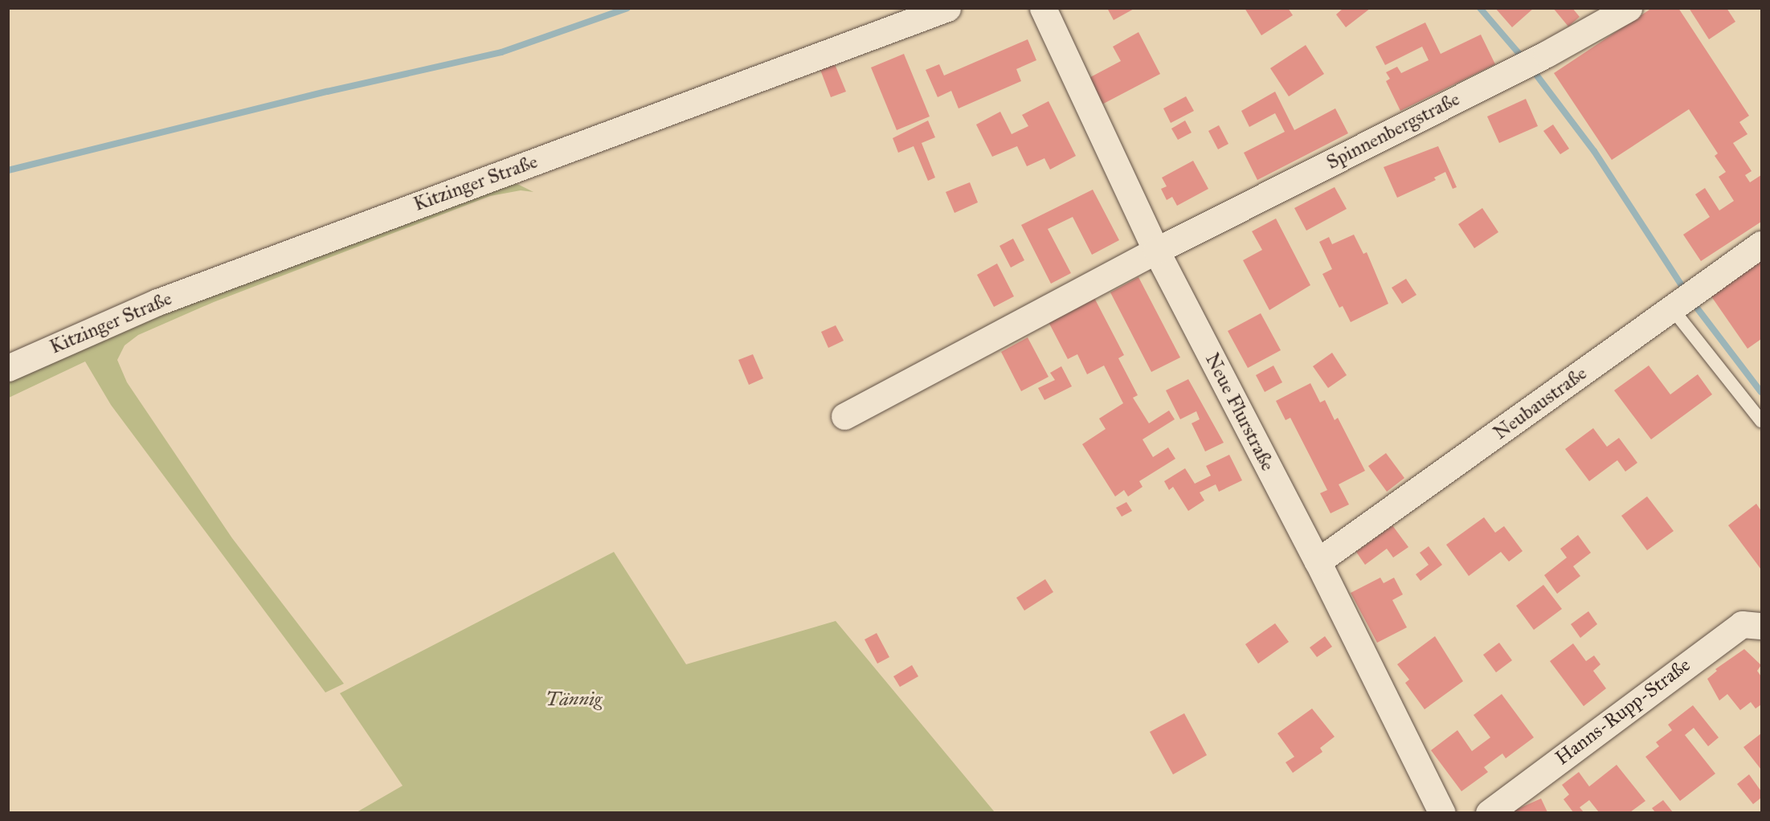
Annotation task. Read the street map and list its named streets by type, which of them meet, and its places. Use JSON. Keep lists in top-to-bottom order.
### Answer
{
  "streets": {
    "street": [
      "Spinnenbergstraße",
      "Kitzinger Straße",
      "Neubaustraße",
      "Neue Flurstraße",
      "Hanns-Rupp-Straße"
    ]
  },
  "crossings": [
    ["Spinnenbergstraße", "Neue Flurstraße"],
    ["Neubaustraße", "Neue Flurstraße"]
  ],
  "parks": ["Tännig"]
}
